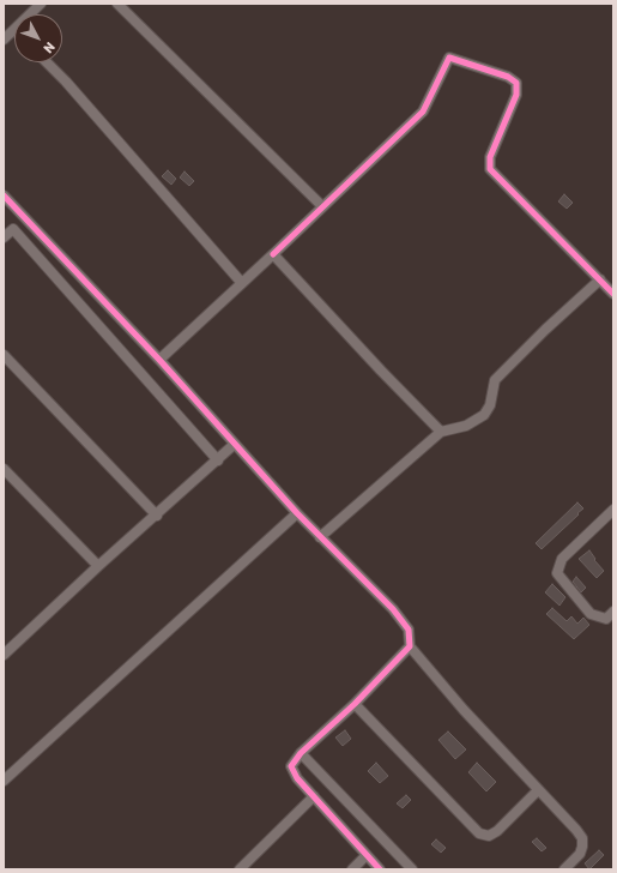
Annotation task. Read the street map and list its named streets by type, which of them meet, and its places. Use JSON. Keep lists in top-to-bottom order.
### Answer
{
  "north": "bottom right"
}
